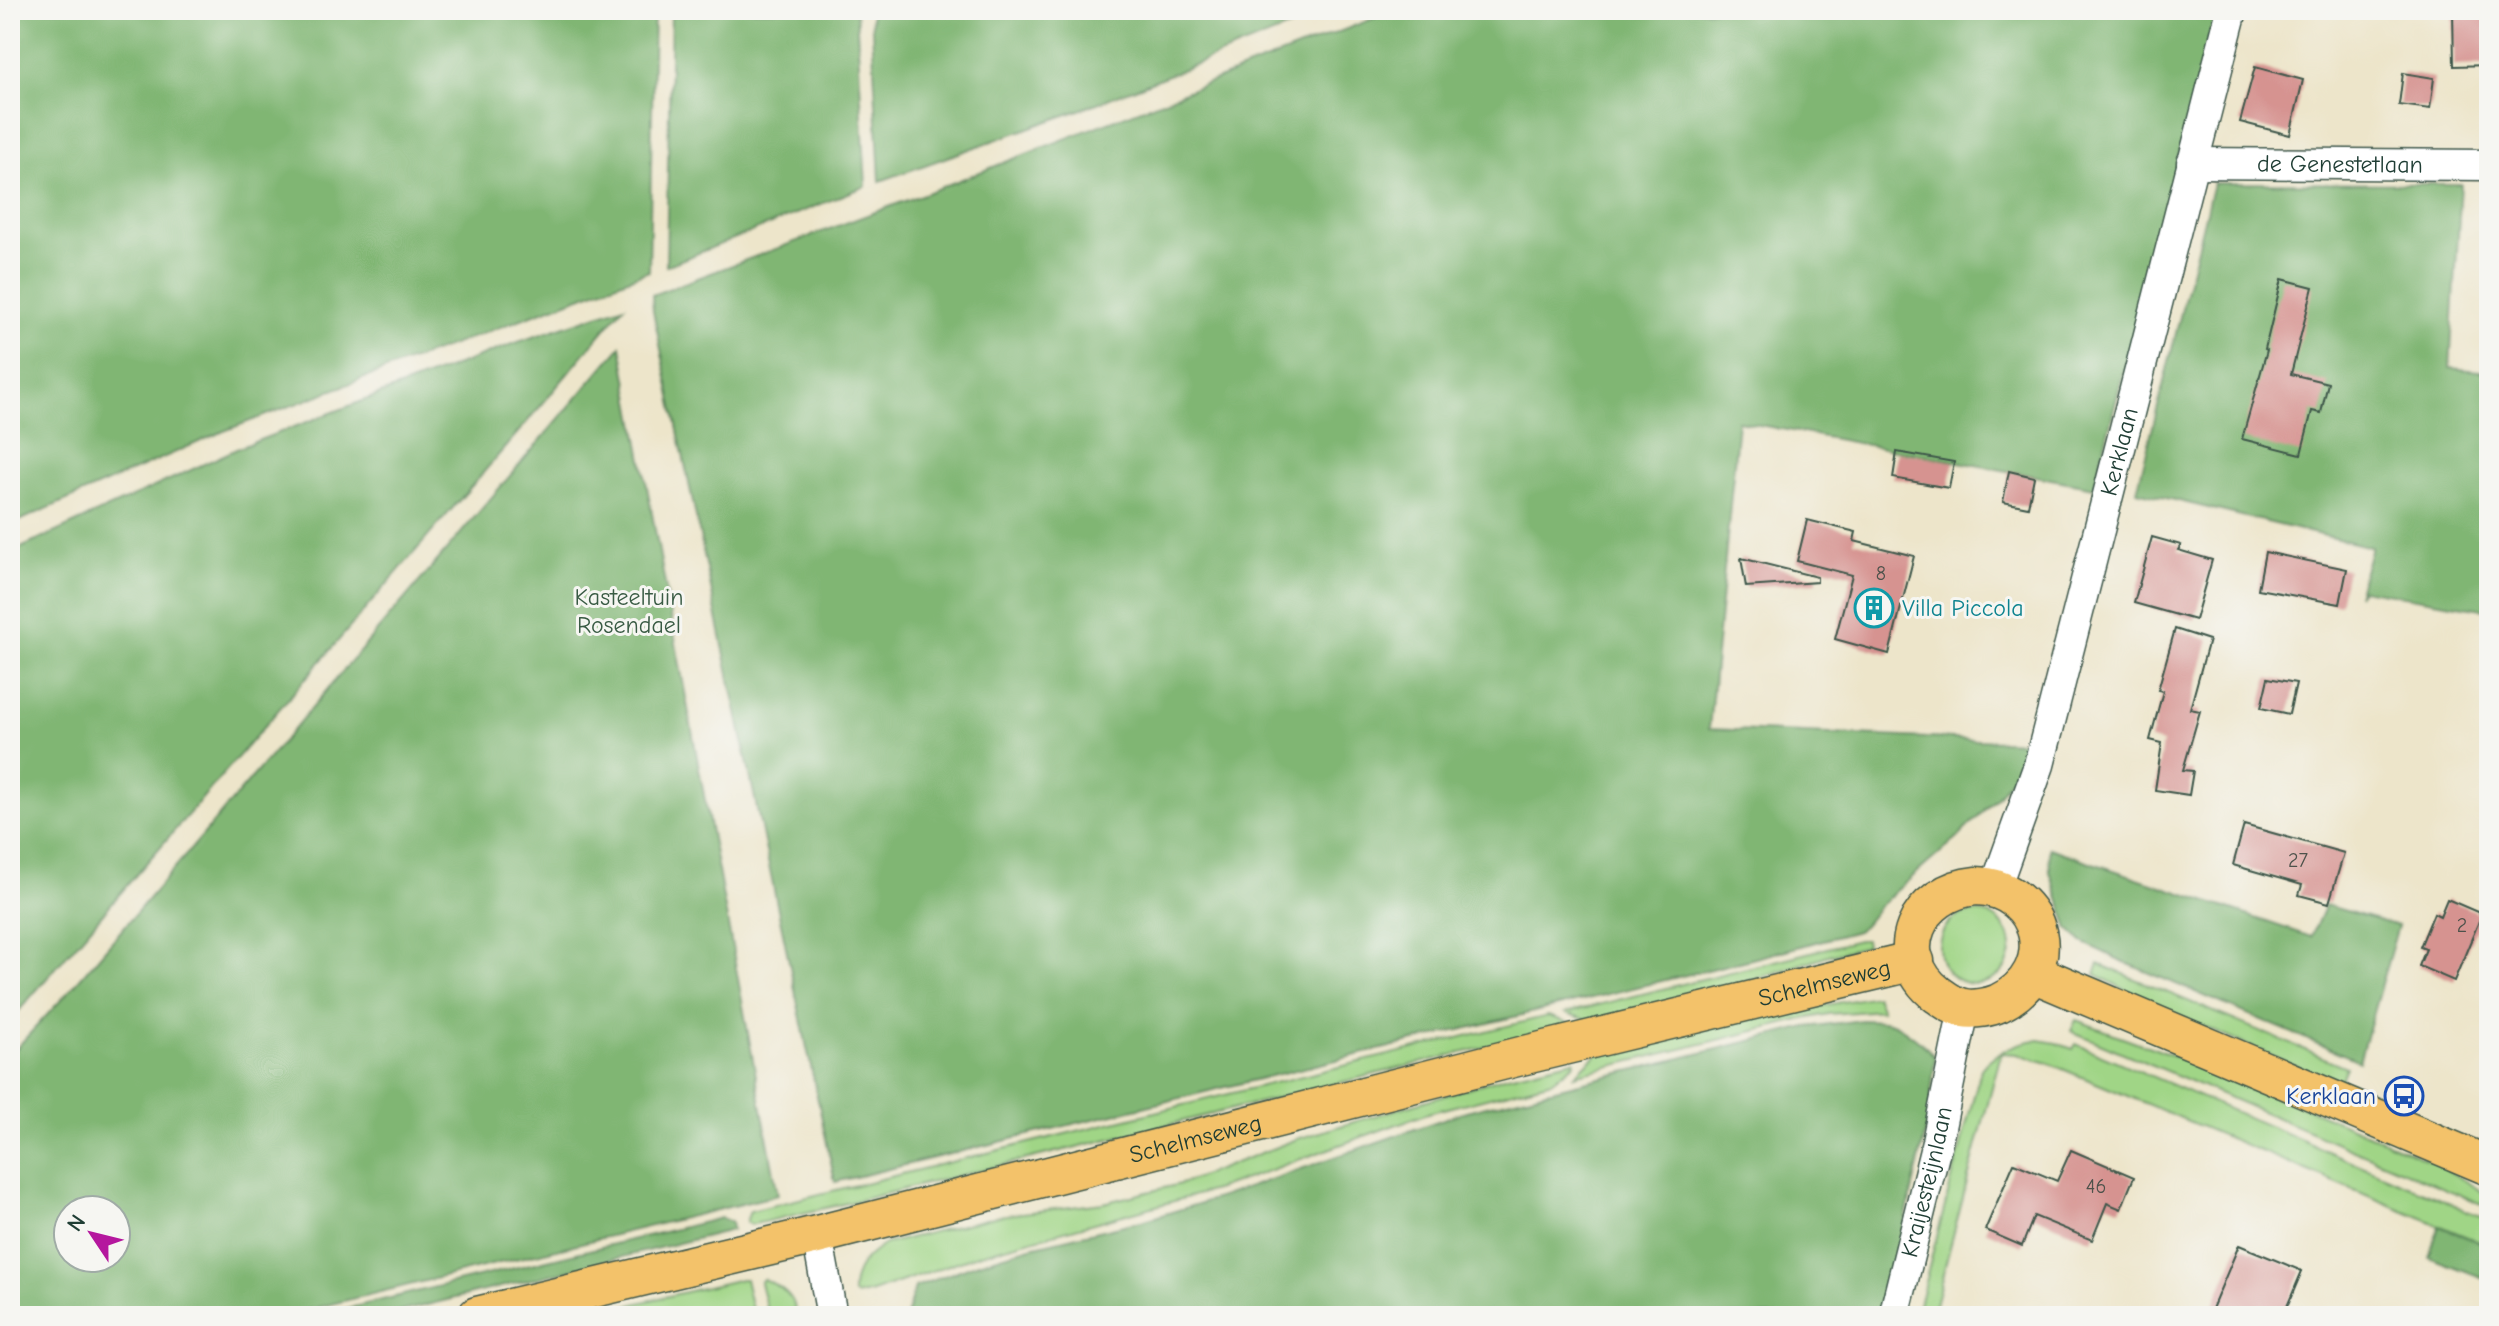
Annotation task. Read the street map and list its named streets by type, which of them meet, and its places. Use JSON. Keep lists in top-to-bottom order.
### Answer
{
  "streets": {
    "main road": ["Schelmseweg"],
    "street": ["de Genestetlaan", "Kerklaan", "Kraijesteijnlaan"]
  },
  "crossings": [
    ["de Genestetlaan", "Kerklaan"],
    ["Kerklaan", "Schelmseweg"],
    ["Kerklaan", "Kraijesteijnlaan"],
    ["Schelmseweg", "Kraijesteijnlaan"]
  ],
  "parks": ["Kasteeltuin Rosendael"],
  "places": {
    "building": ["Villa Piccola"],
    "bus stop": ["Kerklaan"]
  },
  "house_numbers": [
    "8",
    "27",
    "2",
    "46"
  ],
  "north": "top left"
}
